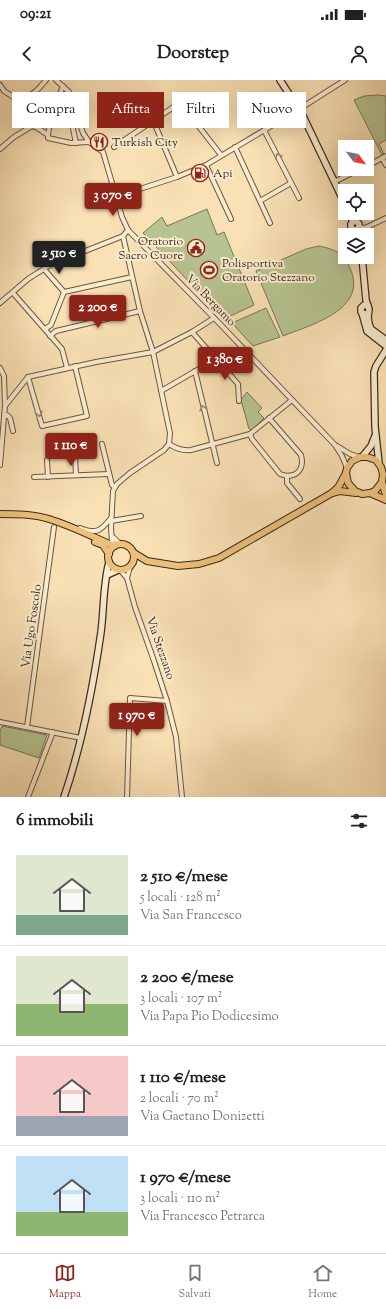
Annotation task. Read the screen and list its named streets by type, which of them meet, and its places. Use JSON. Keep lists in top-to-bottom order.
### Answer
{
  "streets": {
    "street": ["Via Bergamo", "Via Ugo Foscolo", "Via Stezzano"]
  },
  "places": {
    "restaurant": ["Turkish City"],
    "fuel station": ["Api"],
    "public building": ["Oratorio Sacro Cuore"],
    "sports": ["Polisportiva Oratorio Stezzano"]
  },
  "north": "bottom right",
  "page": {
    "status": "09:21",
    "header": "Doorstep",
    "chip": [
      "Compra",
      "Affitta",
      "Filtri",
      "Nuovo"
    ],
    "price": [
      "3 070 €",
      "2 510 €",
      "2 200 €",
      "1 380 €",
      "1 110 €",
      "1 970 €"
    ],
    "heading": "6 immobili",
    "list": [
      {
        "name": "2 510 €/mese",
        "note": "5 locali · 128 m² · Via San Francesco"
      },
      {
        "name": "2 200 €/mese",
        "note": "3 locali · 107 m² · Via Papa Pio Dodicesimo"
      },
      {
        "name": "1 110 €/mese",
        "note": "2 locali · 70 m² · Via Gaetano Donizetti"
      },
      {
        "name": "1 970 €/mese",
        "note": "3 locali · 110 m² · Via Francesco Petrarca"
      }
    ],
    "tabs": ["Mappa", "Salvati", "Home"]
  }
}
